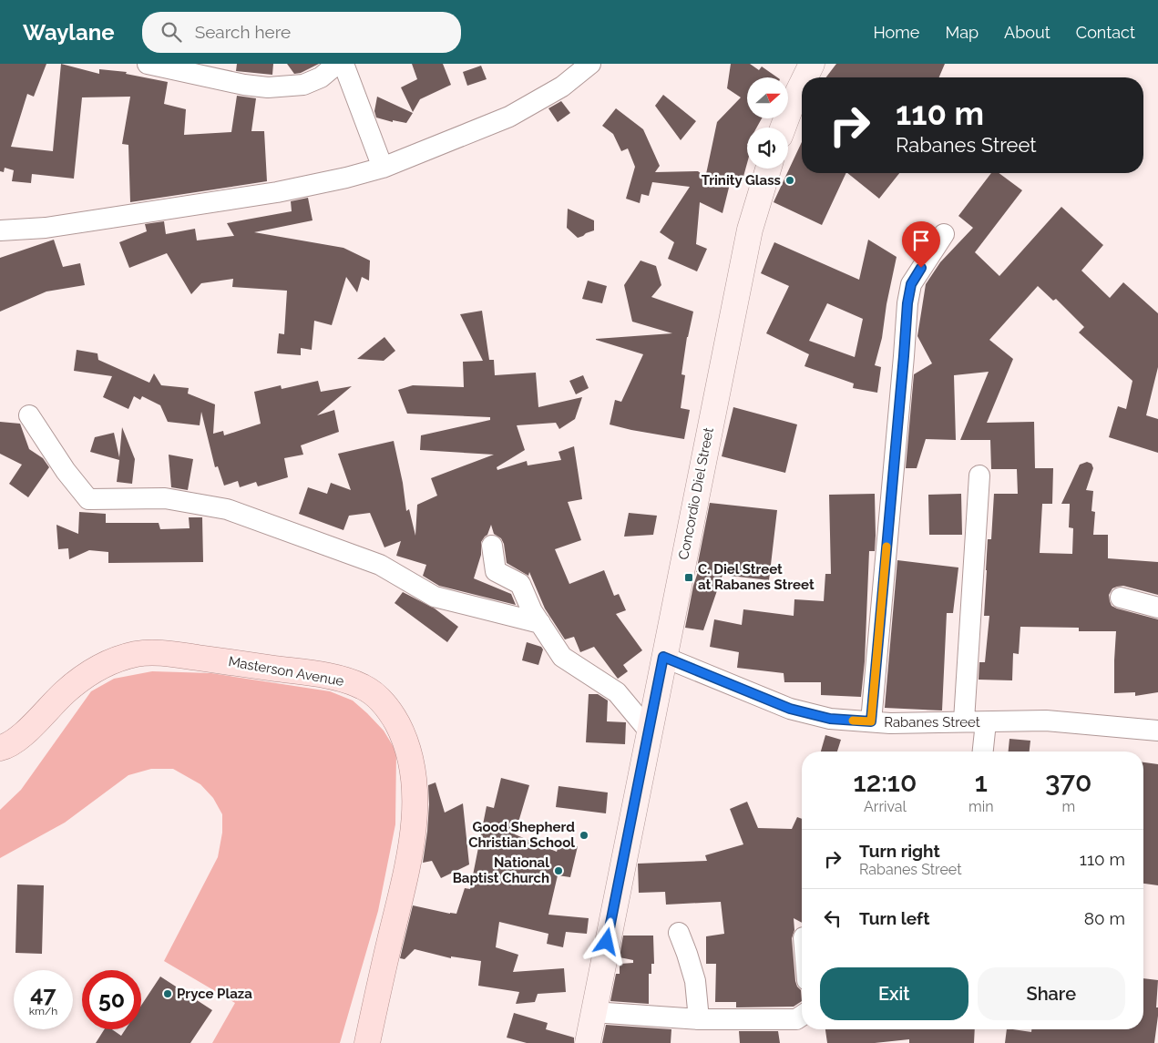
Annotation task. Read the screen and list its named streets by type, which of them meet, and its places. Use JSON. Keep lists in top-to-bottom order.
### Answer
{
  "streets": {
    "main road": ["Concordio Diel Street", "Masterson Avenue"],
    "street": ["Rabanes Street"]
  },
  "crossings": [
    ["Concordio Diel Street", "Rabanes Street"]
  ],
  "places": {
    "other": [
      "Trinity Glass",
      "Good Shepherd Christian School",
      "National Baptist Church",
      "Pryce Plaza"
    ],
    "transit": ["C. Diel Street at Rabanes Street"]
  },
  "north": "right",
  "page": {
    "header": "Waylane",
    "search": "Search here",
    "nav": [
      "Home",
      "Map",
      "About",
      "Contact"
    ],
    "turn": ["110 m", "Rabanes Street"],
    "eta": [
      "12:10",
      "Arrival",
      "1",
      "min",
      "370",
      "m"
    ],
    "list": [
      {
        "name": "Turn right",
        "note": "Rabanes Street",
        "value": "110 m"
      },
      {
        "name": "Turn left",
        "value": "80 m"
      }
    ],
    "buttons": ["Exit", "Share"],
    "speed": "47 km/h",
    "limit": "50"
  }
}
